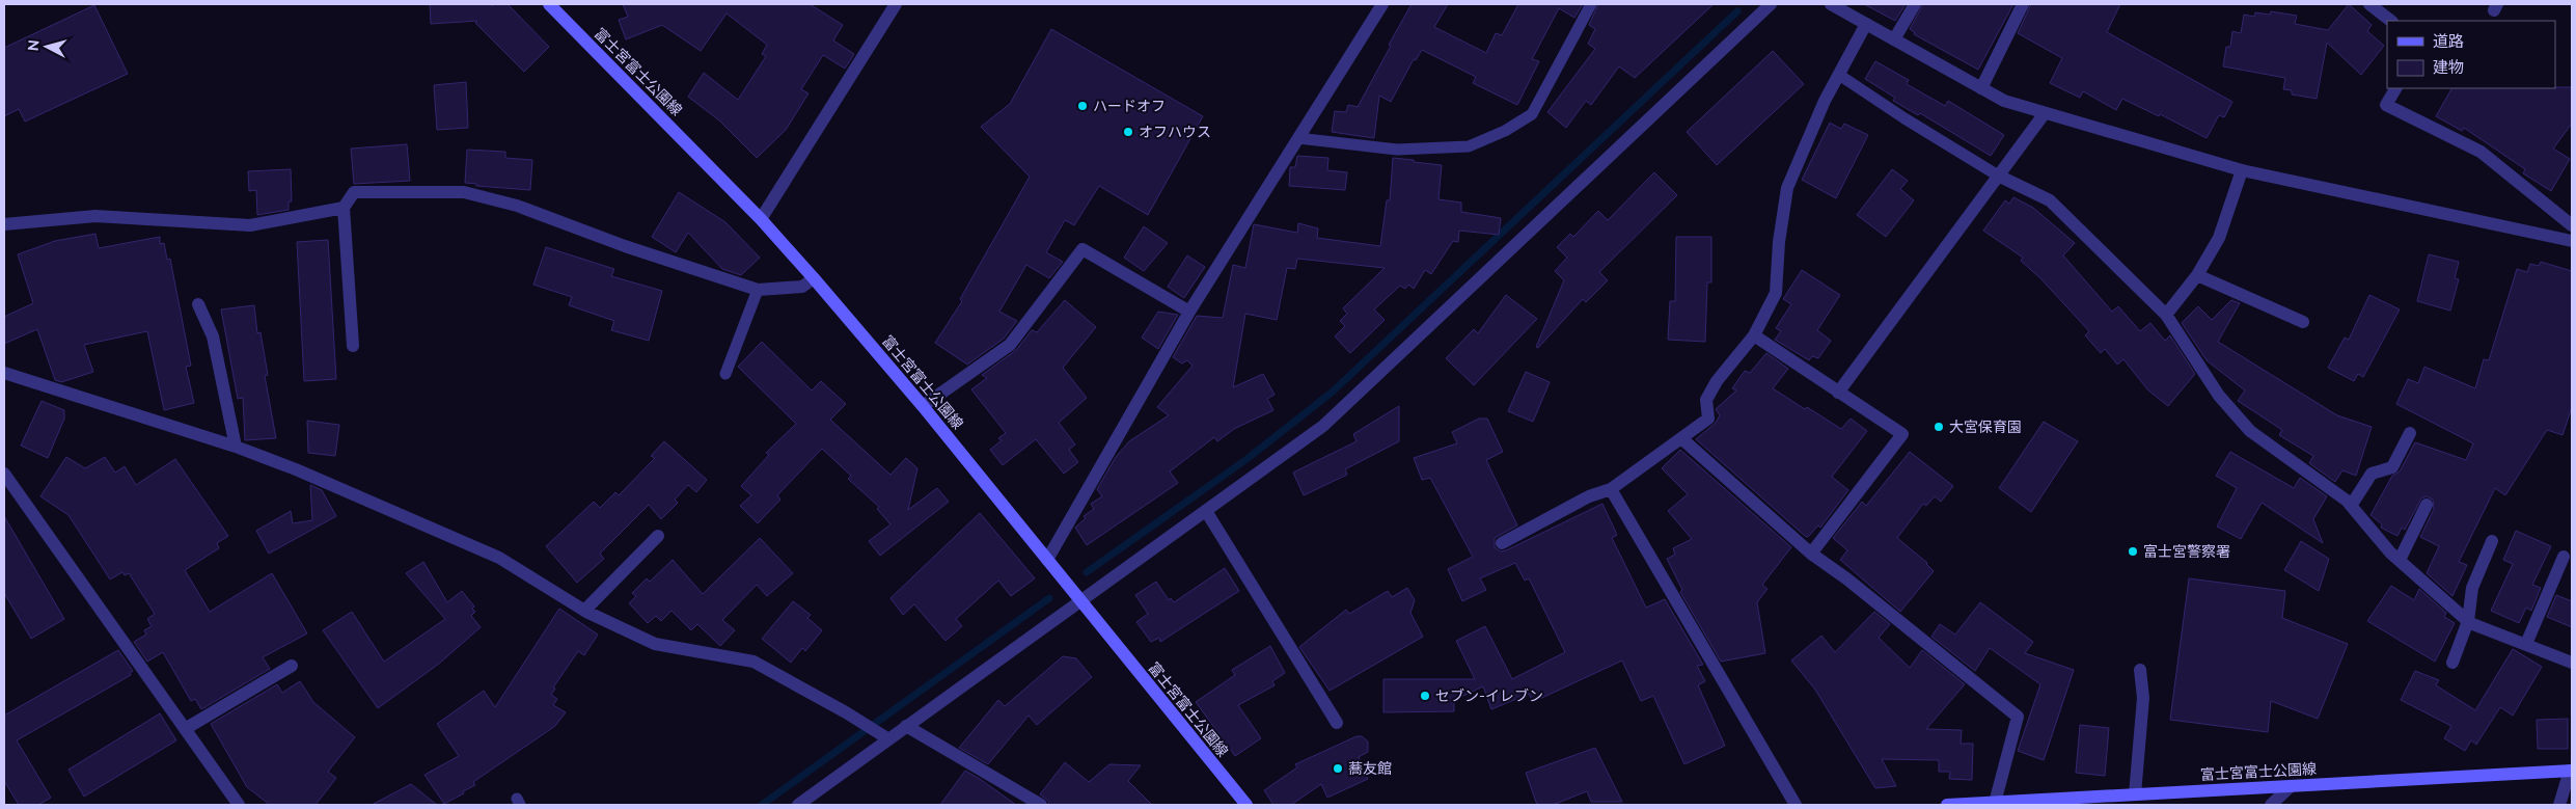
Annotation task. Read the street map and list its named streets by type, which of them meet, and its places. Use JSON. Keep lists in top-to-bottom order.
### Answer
{
  "streets": {
    "main road": ["富士宮富士公園線"]
  },
  "places": [
    "ハードオフ",
    "オフハウス",
    "大宮保育園",
    "富士宮警察署",
    "セブン-イレブン",
    "蕎友館"
  ],
  "legend": ["道路", "建物"],
  "north": "left"
}
